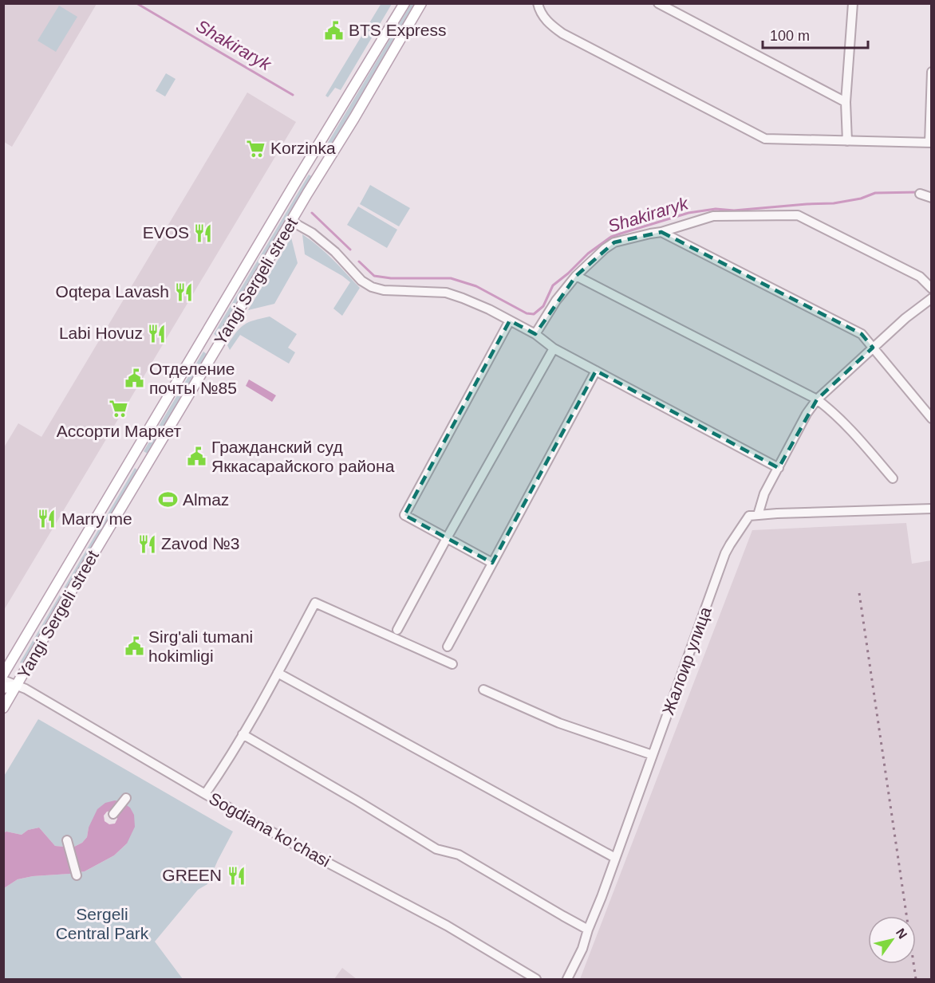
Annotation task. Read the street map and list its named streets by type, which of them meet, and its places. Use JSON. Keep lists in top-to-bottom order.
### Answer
{
  "streets": {
    "main road": ["Yangi Sergeli street"],
    "street": ["Жалоир улица", "Sogdiana ko'chasi"]
  },
  "crossings": [
    ["Yangi Sergeli street", "Sogdiana ko'chasi"]
  ],
  "water": ["Shakiraryk"],
  "parks": ["Sergeli Central Park"],
  "places": {
    "public building": [
      "BTS Express",
      "Отделение почты №85",
      "Гражданский суд Яккасарайского района",
      "Sirg'ali tumani hokimligi"
    ],
    "supermarket": ["Korzinka", "Ассорти Маркет"],
    "restaurant": [
      "EVOS",
      "Oqtepa Lavash",
      "Labi Hovuz",
      "Marry me",
      "Zavod №3",
      "GREEN"
    ],
    "sports": ["Almaz"]
  },
  "scale_bar": "100 m",
  "north": "top right"
}
